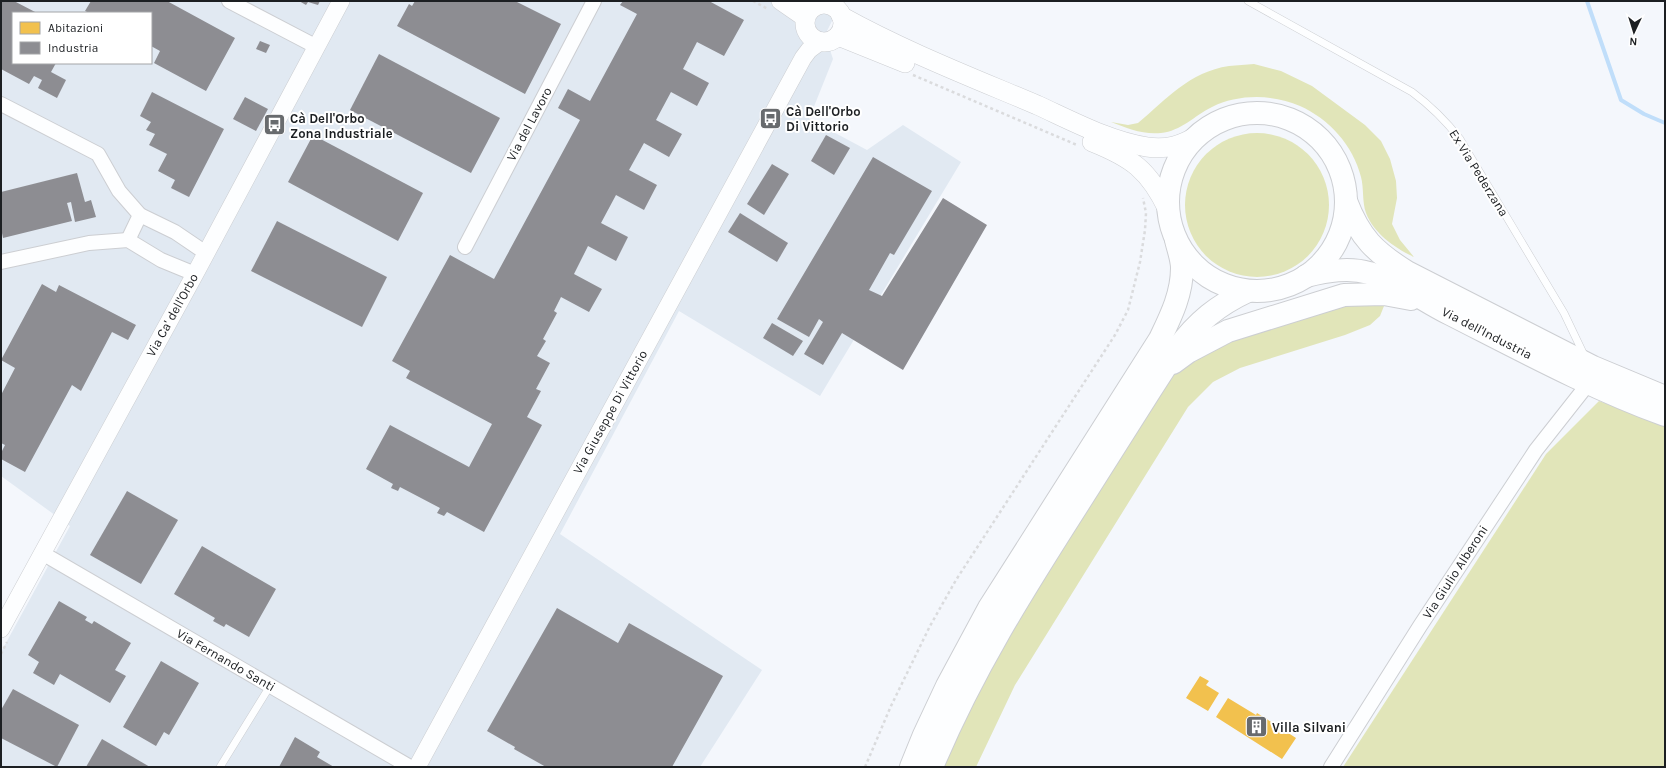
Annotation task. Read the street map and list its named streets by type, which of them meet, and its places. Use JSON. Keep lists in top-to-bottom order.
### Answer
{
  "streets": {
    "main road": ["Via dell'Industria"],
    "street": [
      "Via del Lavoro",
      "Via Ca' dell'Orbo",
      "Via Giuseppe Di Vittorio",
      "Via Giulio Alberoni",
      "Via Fernando Santi"
    ],
    "lane": ["Ex Via Pederzana"]
  },
  "crossings": [
    ["Ex Via Pederzana", "Via dell'Industria"],
    ["Ex Via Pederzana", "Via Giulio Alberoni"],
    ["Via Ca' dell'Orbo", "Via Fernando Santi"],
    ["Via dell'Industria", "Via Giulio Alberoni"]
  ],
  "places": {
    "bus stop": ["Cà Dell'Orbo Di Vittorio", "Cà Dell'Orbo Zona Industriale"],
    "building": ["Villa Silvani"]
  },
  "legend": ["Abitazioni", "Industria"],
  "north": "bottom"
}
